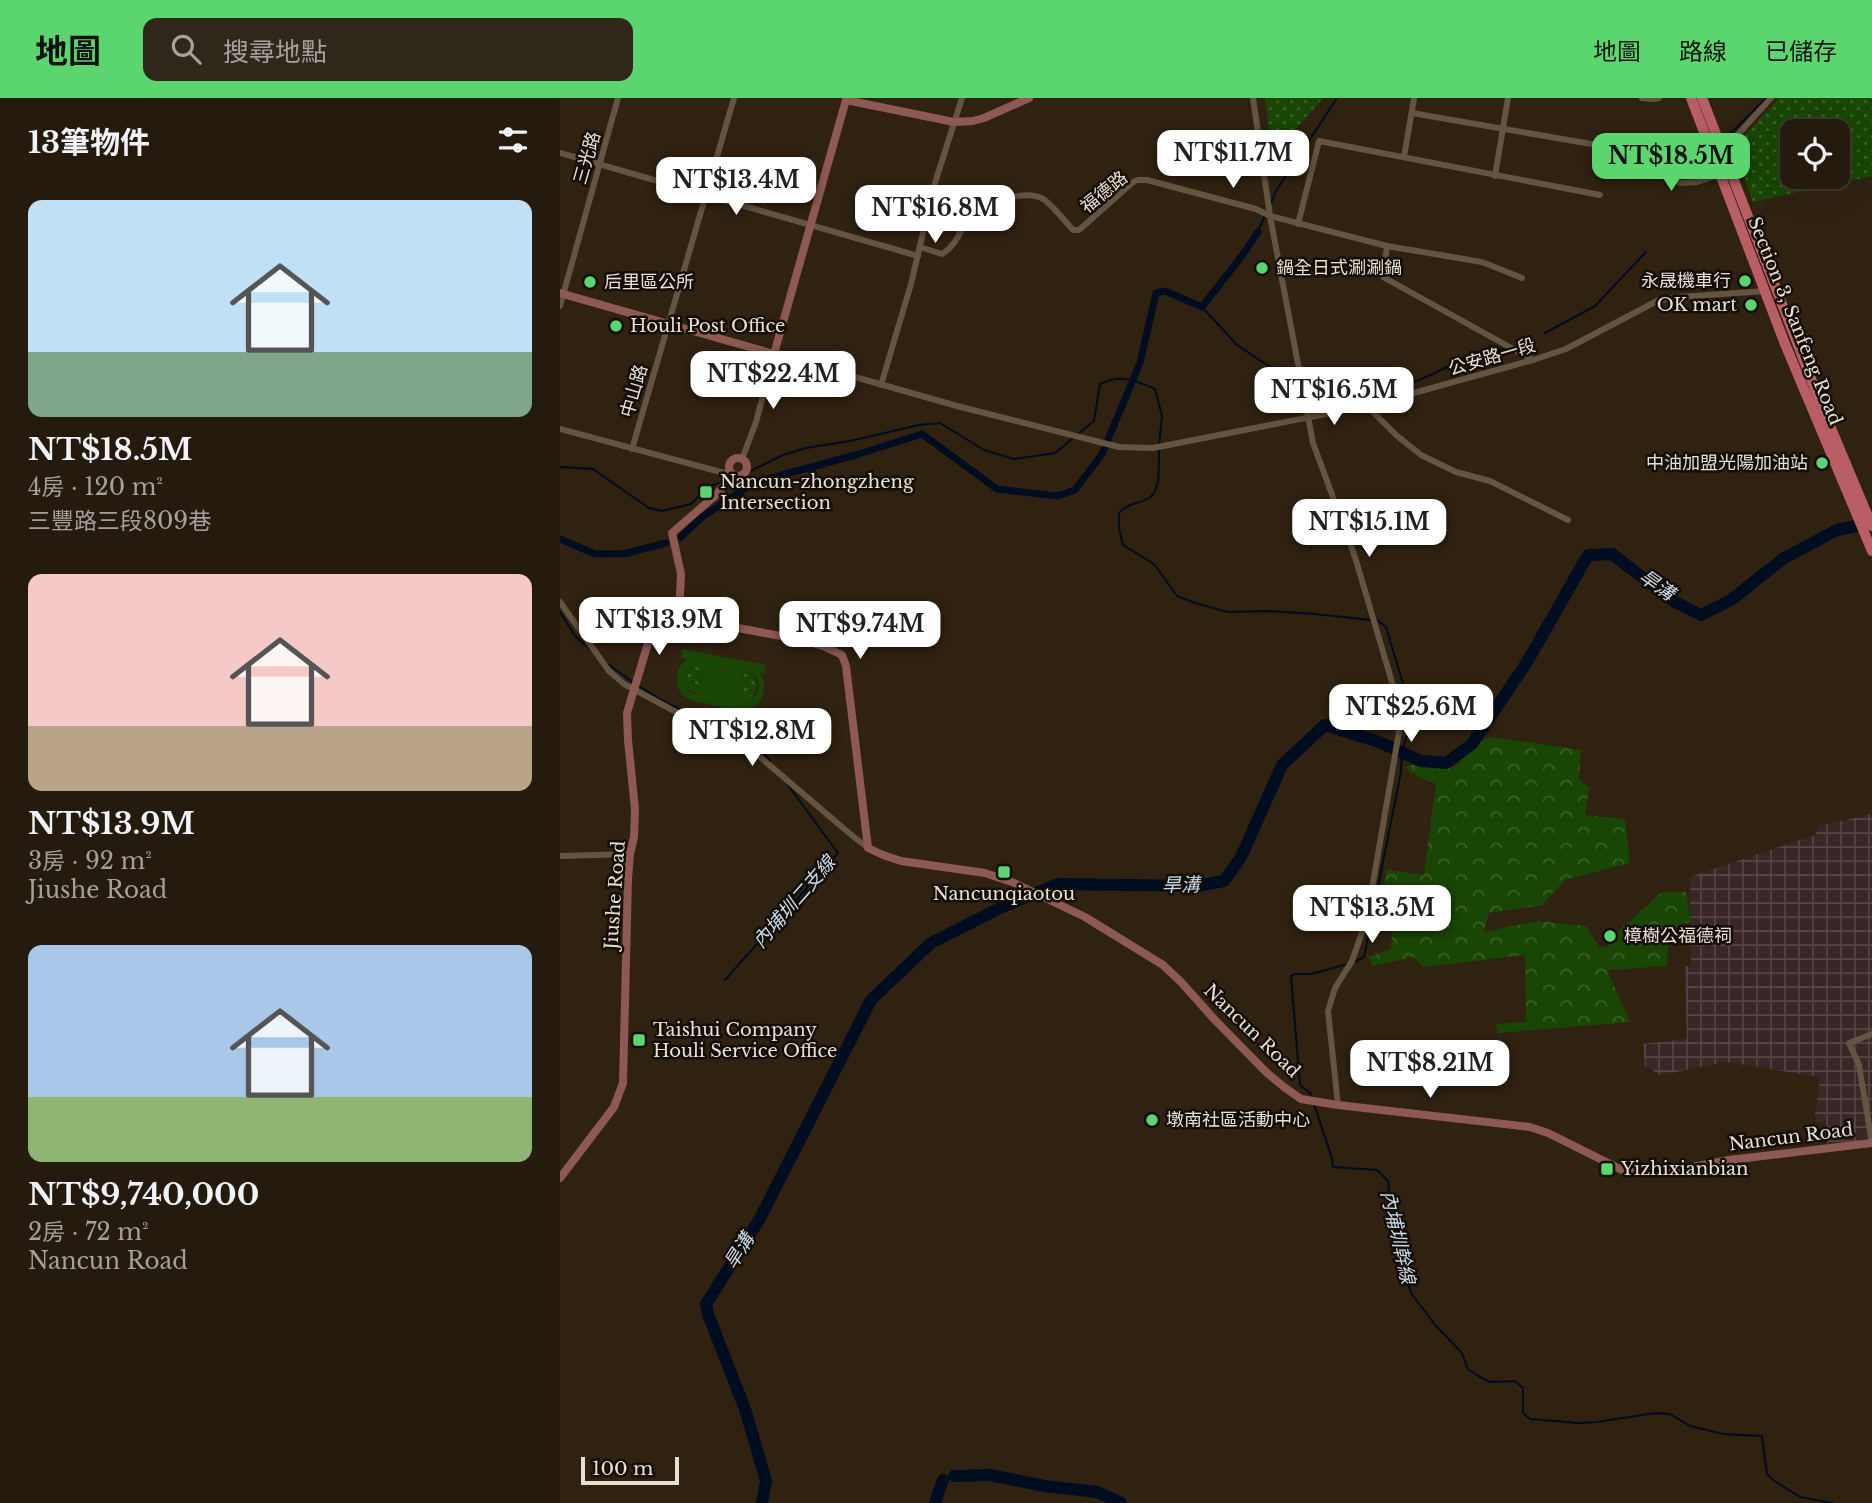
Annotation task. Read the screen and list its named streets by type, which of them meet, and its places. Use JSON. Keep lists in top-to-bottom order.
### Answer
{
  "streets": {
    "main road": ["Section 3, Sanfeng Road"],
    "street": [
      "三光路",
      "福德路",
      "公安路一段",
      "中山路",
      "Jiushe Road",
      "Nancun Road"
    ]
  },
  "crossings": [
    ["Section 3, Sanfeng Road", "公安路一段"]
  ],
  "water": ["旱溝", "內埔圳二支線", "內埔圳幹線"],
  "places": {
    "other": [
      "鍋全日式涮涮鍋",
      "永晟機車行",
      "后里區公所",
      "OK mart",
      "Houli Post Office",
      "中油加盟光陽加油站",
      "樟樹公福德祠",
      "墩南社區活動中心"
    ],
    "transit": [
      "Nancun-zhongzheng Intersection",
      "Nancunqiaotou",
      "Taishui Company Houli Service Office",
      "Yizhixianbian"
    ]
  },
  "scale_bar": "100 m",
  "page": {
    "header": "地圖",
    "search": "搜尋地點",
    "nav": ["地圖", "路線", "已儲存"],
    "heading": "13筆物件",
    "price": [
      "NT$11.7M",
      "NT$18.5M",
      "NT$13.4M",
      "NT$16.8M",
      "NT$22.4M",
      "NT$16.5M",
      "NT$15.1M",
      "NT$13.9M",
      "NT$9.74M",
      "NT$25.6M",
      "NT$12.8M",
      "NT$13.5M",
      "NT$8.21M"
    ],
    "list": [
      {
        "name": "NT$18.5M",
        "note": "4房 · 120 m² · 三豐路三段809巷"
      },
      {
        "name": "NT$13.9M",
        "note": "3房 · 92 m² · Jiushe Road"
      },
      {
        "name": "NT$9,740,000",
        "note": "2房 · 72 m² · Nancun Road"
      }
    ],
    "scale": "100 m"
  }
}
